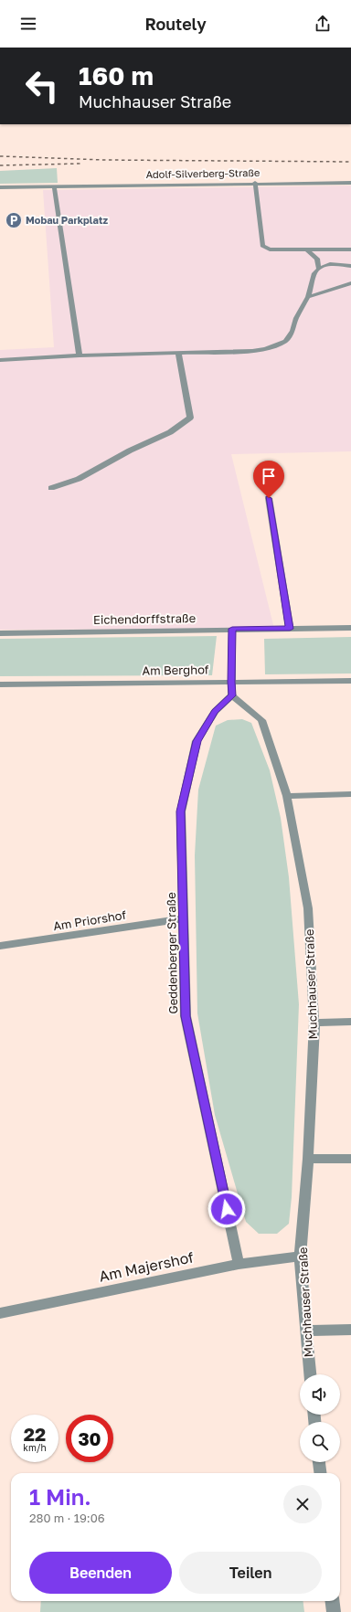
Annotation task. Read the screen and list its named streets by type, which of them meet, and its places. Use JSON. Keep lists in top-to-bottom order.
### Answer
{
  "streets": {
    "street": [
      "Adolf-Silverberg-Straße",
      "Eichendorffstraße",
      "Am Berghof",
      "Am Priorshof",
      "Geddenberger Straße",
      "Muchhauser Straße",
      "Am Majershof"
    ]
  },
  "crossings": [
    ["Am Priorshof", "Geddenberger Straße"],
    ["Geddenberger Straße", "Muchhauser Straße"],
    ["Geddenberger Straße", "Am Majershof"],
    ["Muchhauser Straße", "Am Majershof"]
  ],
  "places": {
    "parking": ["Mobau Parkplatz"]
  },
  "page": {
    "header": "Routely",
    "turn": ["160 m", "Muchhauser Straße"],
    "speed": "22 km/h",
    "limit": "30",
    "heading": ["1 Min.", "280 m · 19:06"],
    "buttons": ["Beenden", "Teilen"]
  }
}
